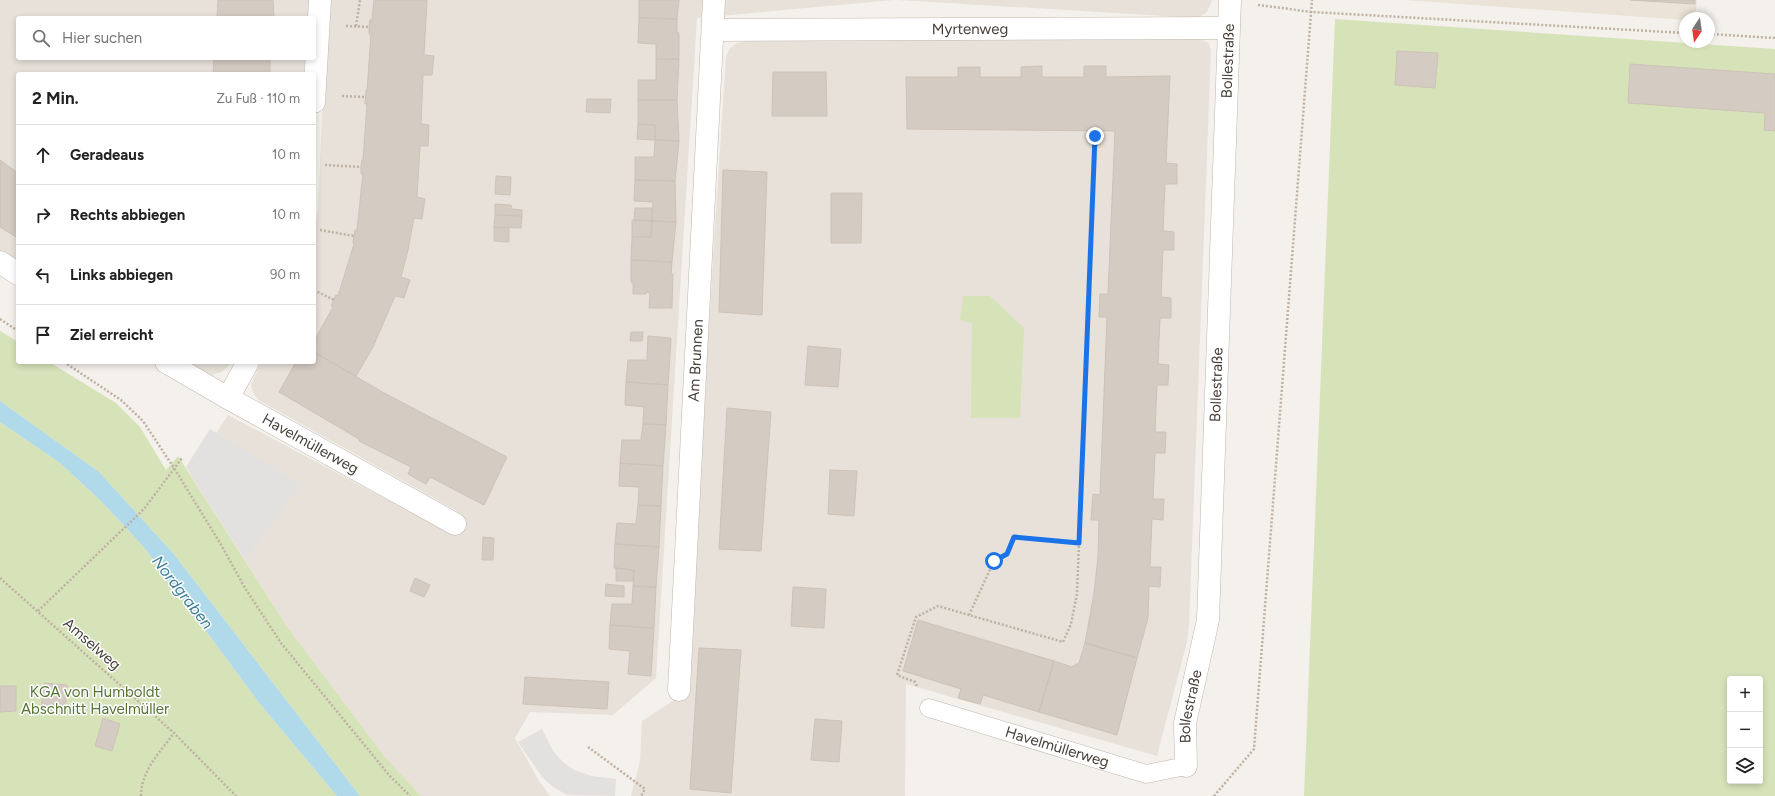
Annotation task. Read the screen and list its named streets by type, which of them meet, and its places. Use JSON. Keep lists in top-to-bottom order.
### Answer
{
  "streets": {
    "street": [
      "Myrtenweg",
      "Bollestraße",
      "Am Brunnen",
      "Havelmüllerweg"
    ],
    "path": ["Amselweg"]
  },
  "crossings": [
    ["Myrtenweg", "Bollestraße"],
    ["Myrtenweg", "Am Brunnen"],
    ["Bollestraße", "Havelmüllerweg"]
  ],
  "water": ["Nordgraben"],
  "parks": ["KGA von Humboldt Abschnitt Havelmüller"],
  "north": "bottom",
  "page": {
    "search": "Hier suchen",
    "heading": ["2 Min.", "Zu Fuß · 110 m"],
    "list": [
      ["Geradeaus", "10 m"],
      ["Rechts abbiegen", "10 m"],
      ["Links abbiegen", "90 m"],
      "Ziel erreicht"
    ],
    "map_buttons": ["+", "−"]
  }
}
